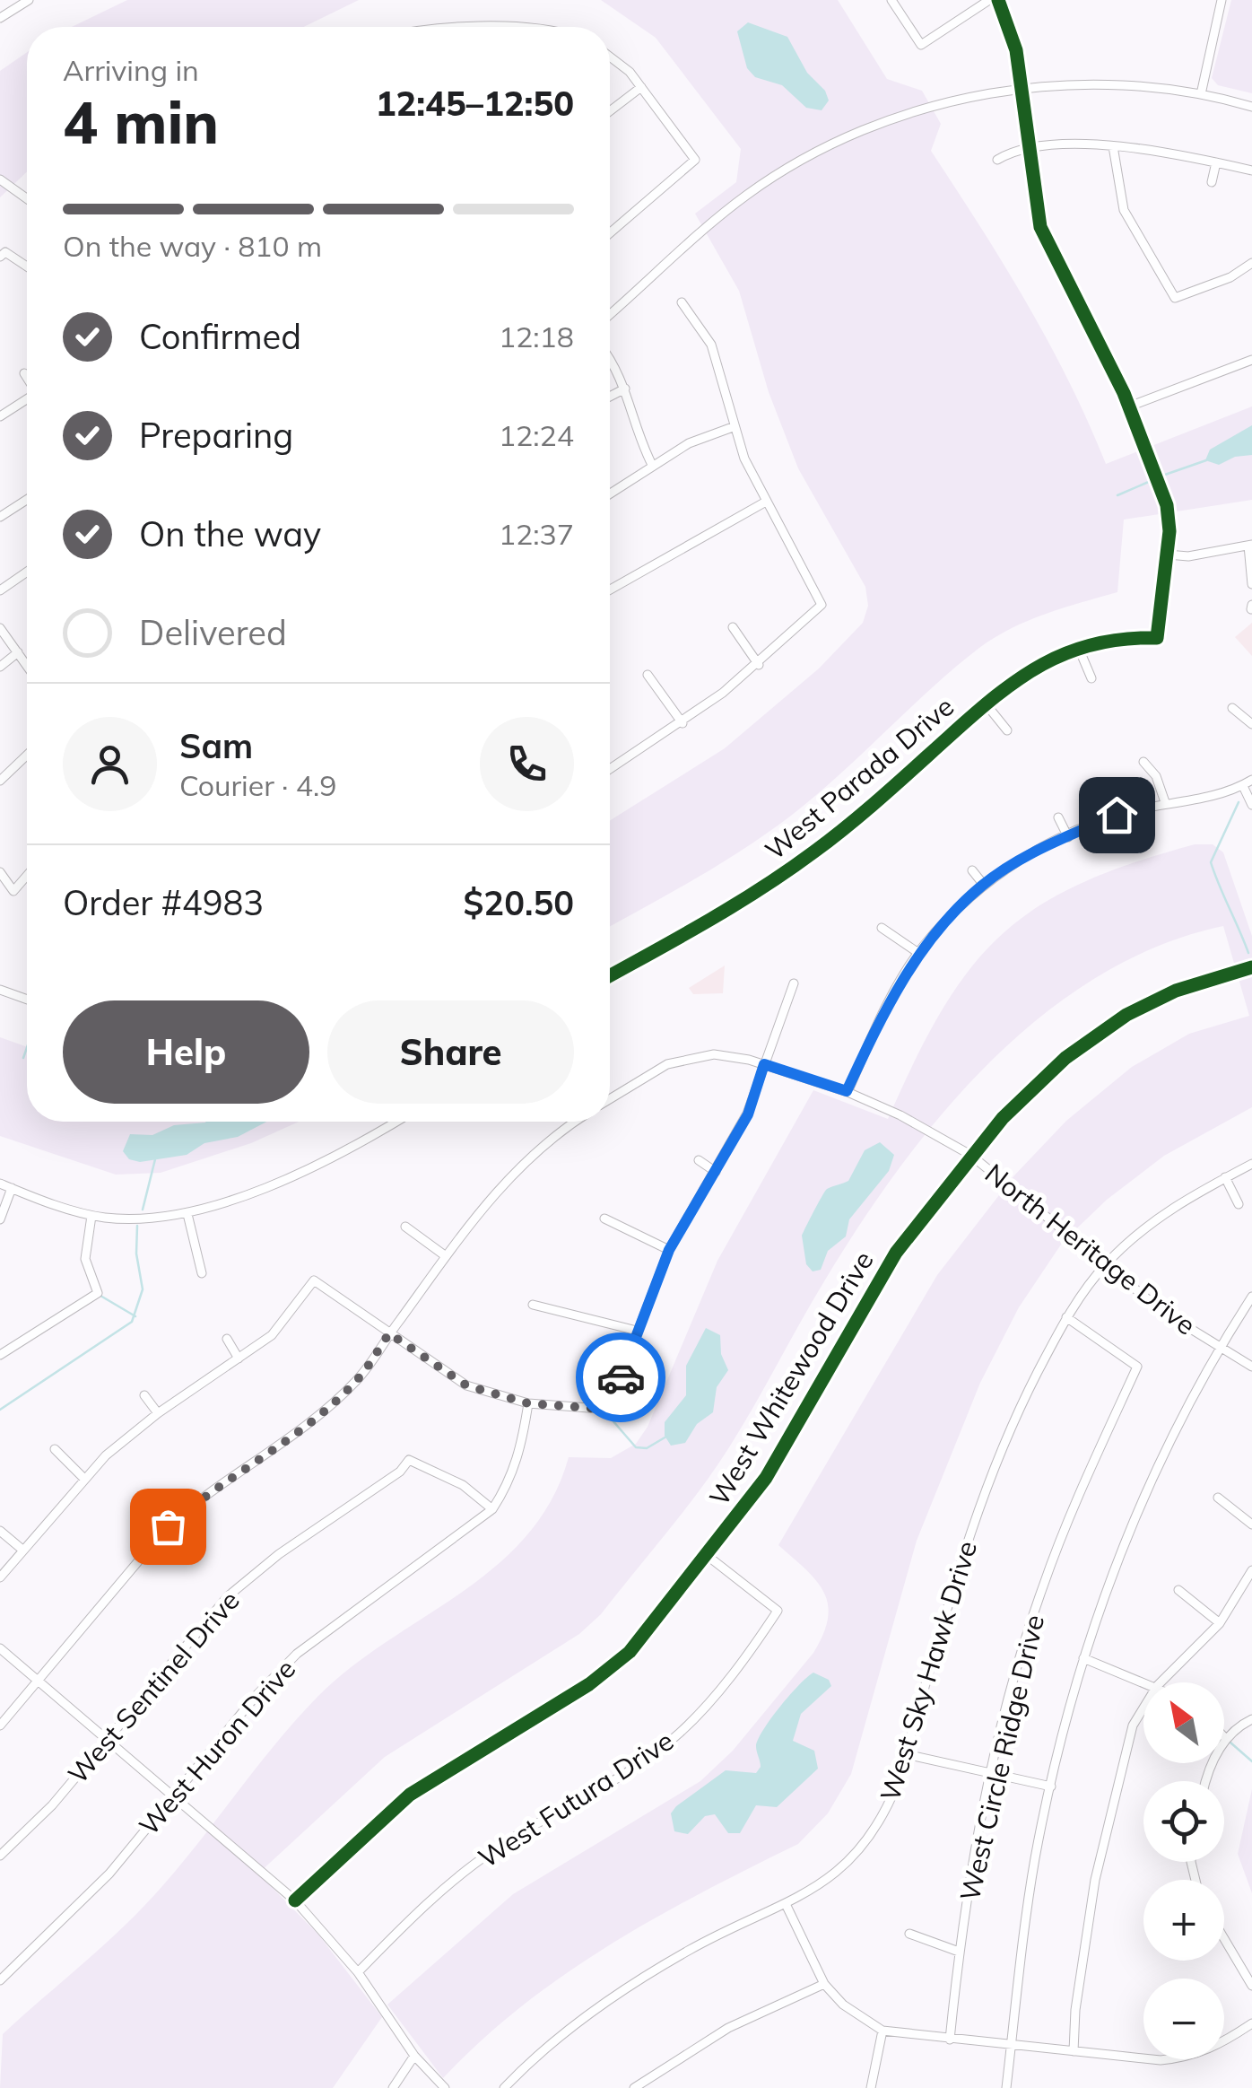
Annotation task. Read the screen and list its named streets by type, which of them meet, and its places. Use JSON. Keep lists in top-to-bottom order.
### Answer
{
  "streets": {
    "street": [
      "West Parada Drive",
      "North Heritage Drive",
      "West Whitewood Drive",
      "West Sky Hawk Drive",
      "West Sentinel Drive",
      "West Huron Drive",
      "West Circle Ridge Drive",
      "West Futura Drive"
    ]
  },
  "crossings": [
    ["North Heritage Drive", "West Whitewood Drive"],
    ["North Heritage Drive", "West Sky Hawk Drive"],
    ["West Whitewood Drive", "West Futura Drive"],
    ["West Sky Hawk Drive", "West Circle Ridge Drive"],
    ["West Sentinel Drive", "West Huron Drive"]
  ],
  "north": "top left",
  "page": {
    "heading": ["4 min", "Arriving in", "12:45–12:50"],
    "panel": [
      "Sam",
      "Courier · 4.9",
      "Order #4983",
      "$20.50"
    ],
    "bar": "On the way · 810 m",
    "list": [
      ["Confirmed", "12:18"],
      ["Preparing", "12:24"],
      ["On the way", "12:37"],
      "Delivered"
    ],
    "buttons": ["Help", "Share"],
    "map_buttons": ["+", "−"]
  }
}
